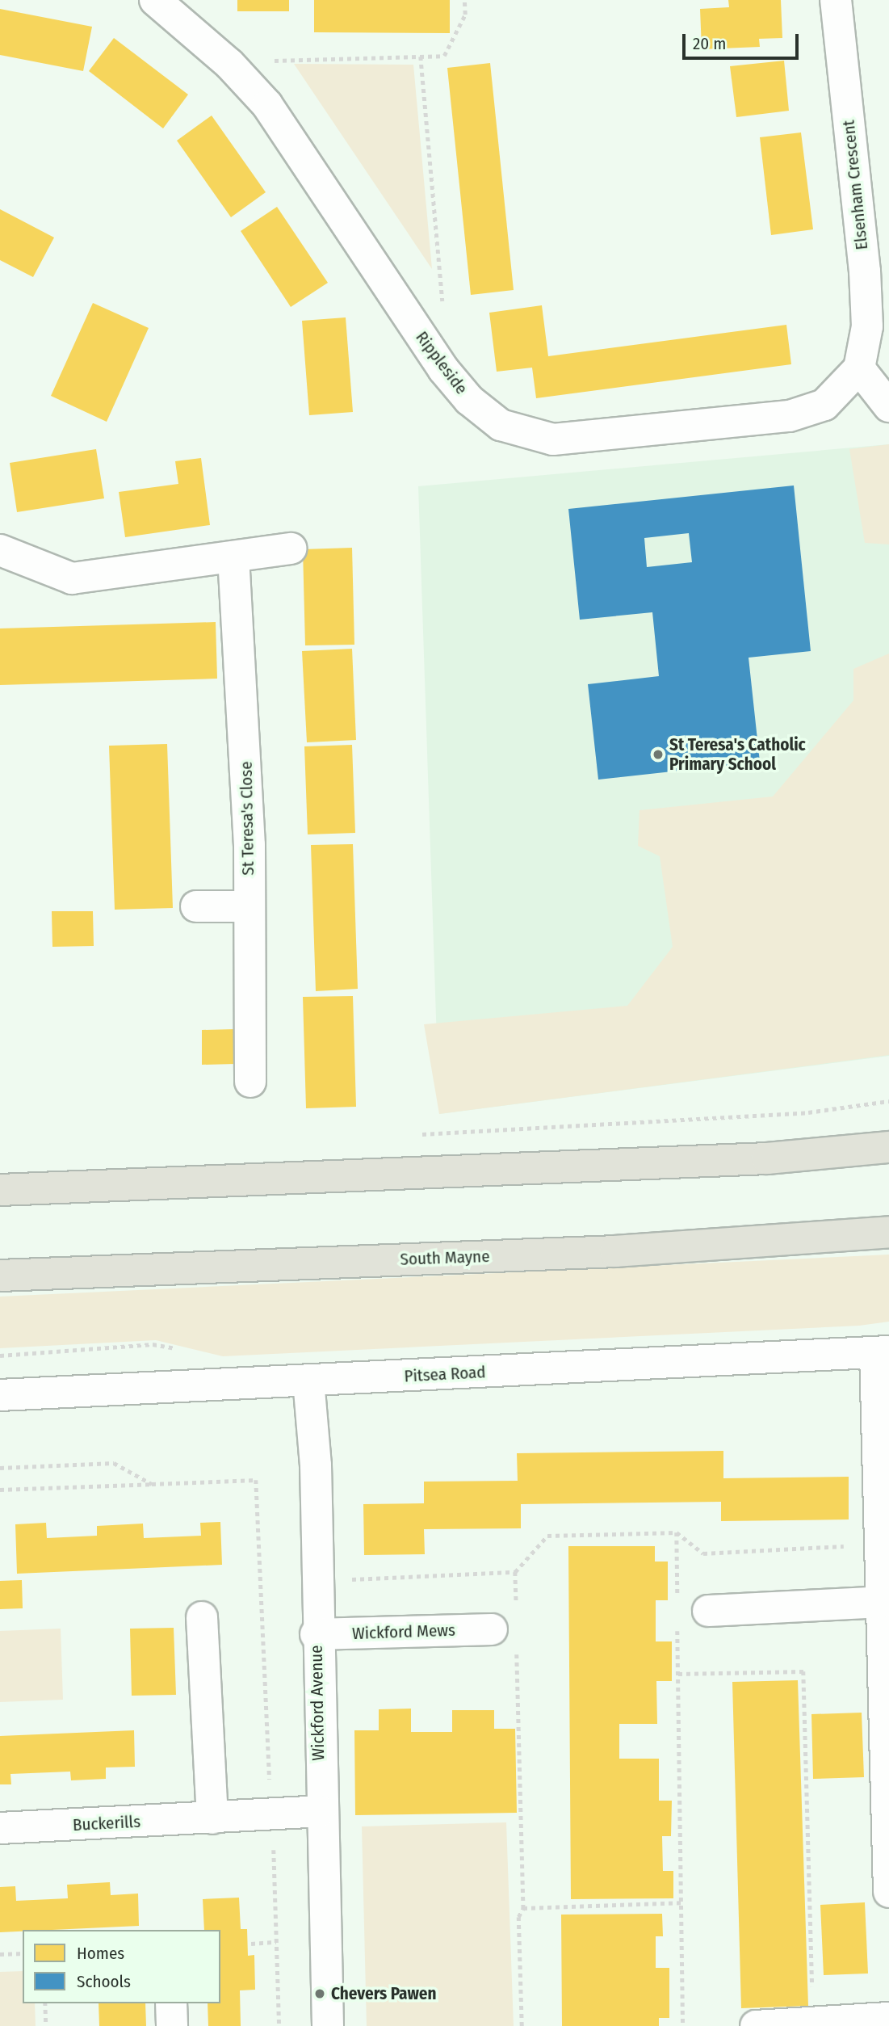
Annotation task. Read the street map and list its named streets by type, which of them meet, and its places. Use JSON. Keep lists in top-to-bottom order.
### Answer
{
  "streets": {
    "main road": ["South Mayne"],
    "street": [
      "Elsenham Crescent",
      "Rippleside",
      "St Teresa's Close",
      "Pitsea Road",
      "Wickford Mews",
      "Wickford Avenue",
      "Buckerills"
    ]
  },
  "crossings": [
    ["Elsenham Crescent", "Rippleside"],
    ["Pitsea Road", "Wickford Avenue"],
    ["Wickford Mews", "Wickford Avenue"],
    ["Wickford Avenue", "Buckerills"]
  ],
  "places": ["St Teresa's Catholic Primary School", "Chevers Pawen"],
  "legend": ["Homes", "Schools"],
  "scale_bar": "20 m"
}
